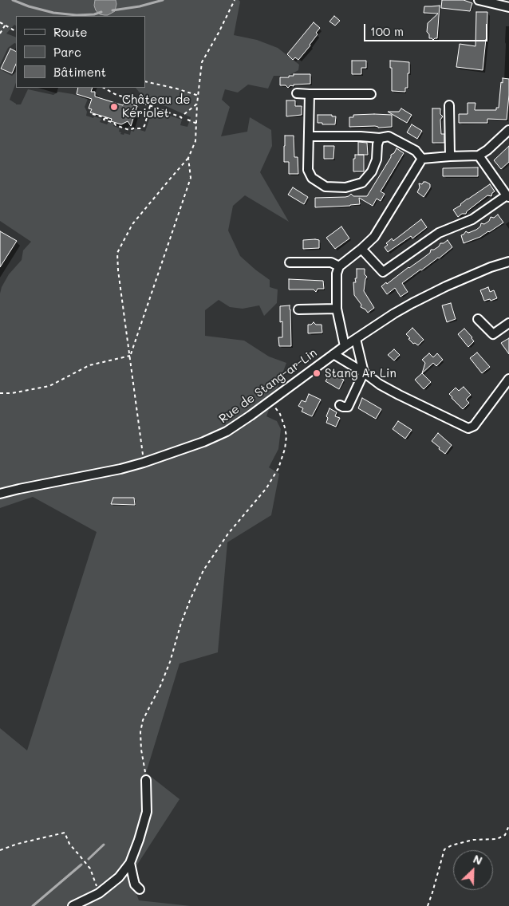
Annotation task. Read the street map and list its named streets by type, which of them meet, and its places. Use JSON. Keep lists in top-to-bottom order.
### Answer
{
  "streets": {
    "street": ["Rue de Stang-ar-Lin"]
  },
  "places": ["Château de Kériolet", "Stang Ar Lin"],
  "legend": ["Route", "Parc", "Bâtiment"],
  "scale_bar": "100 m",
  "north": "top right"
}
